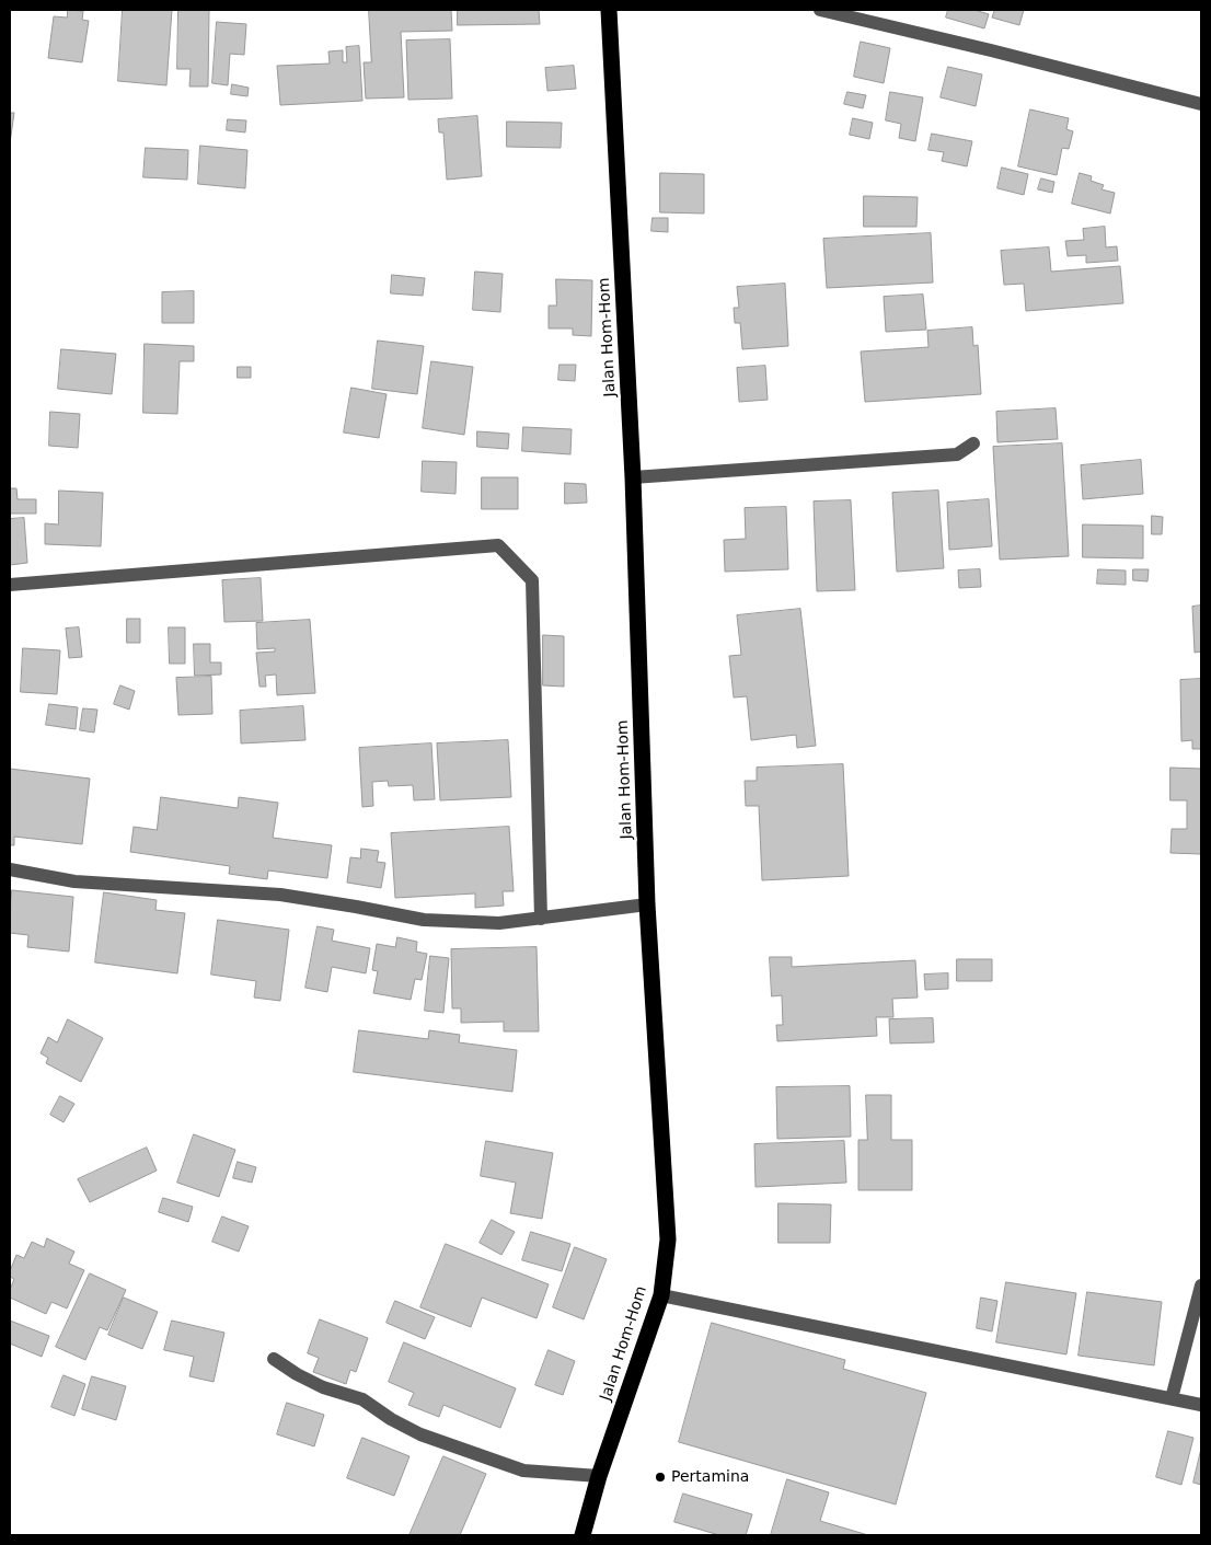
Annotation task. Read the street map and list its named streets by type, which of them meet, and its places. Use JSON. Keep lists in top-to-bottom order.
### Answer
{
  "streets": {
    "highway": ["Jalan Hom-Hom"]
  },
  "places": ["Pertamina"]
}
